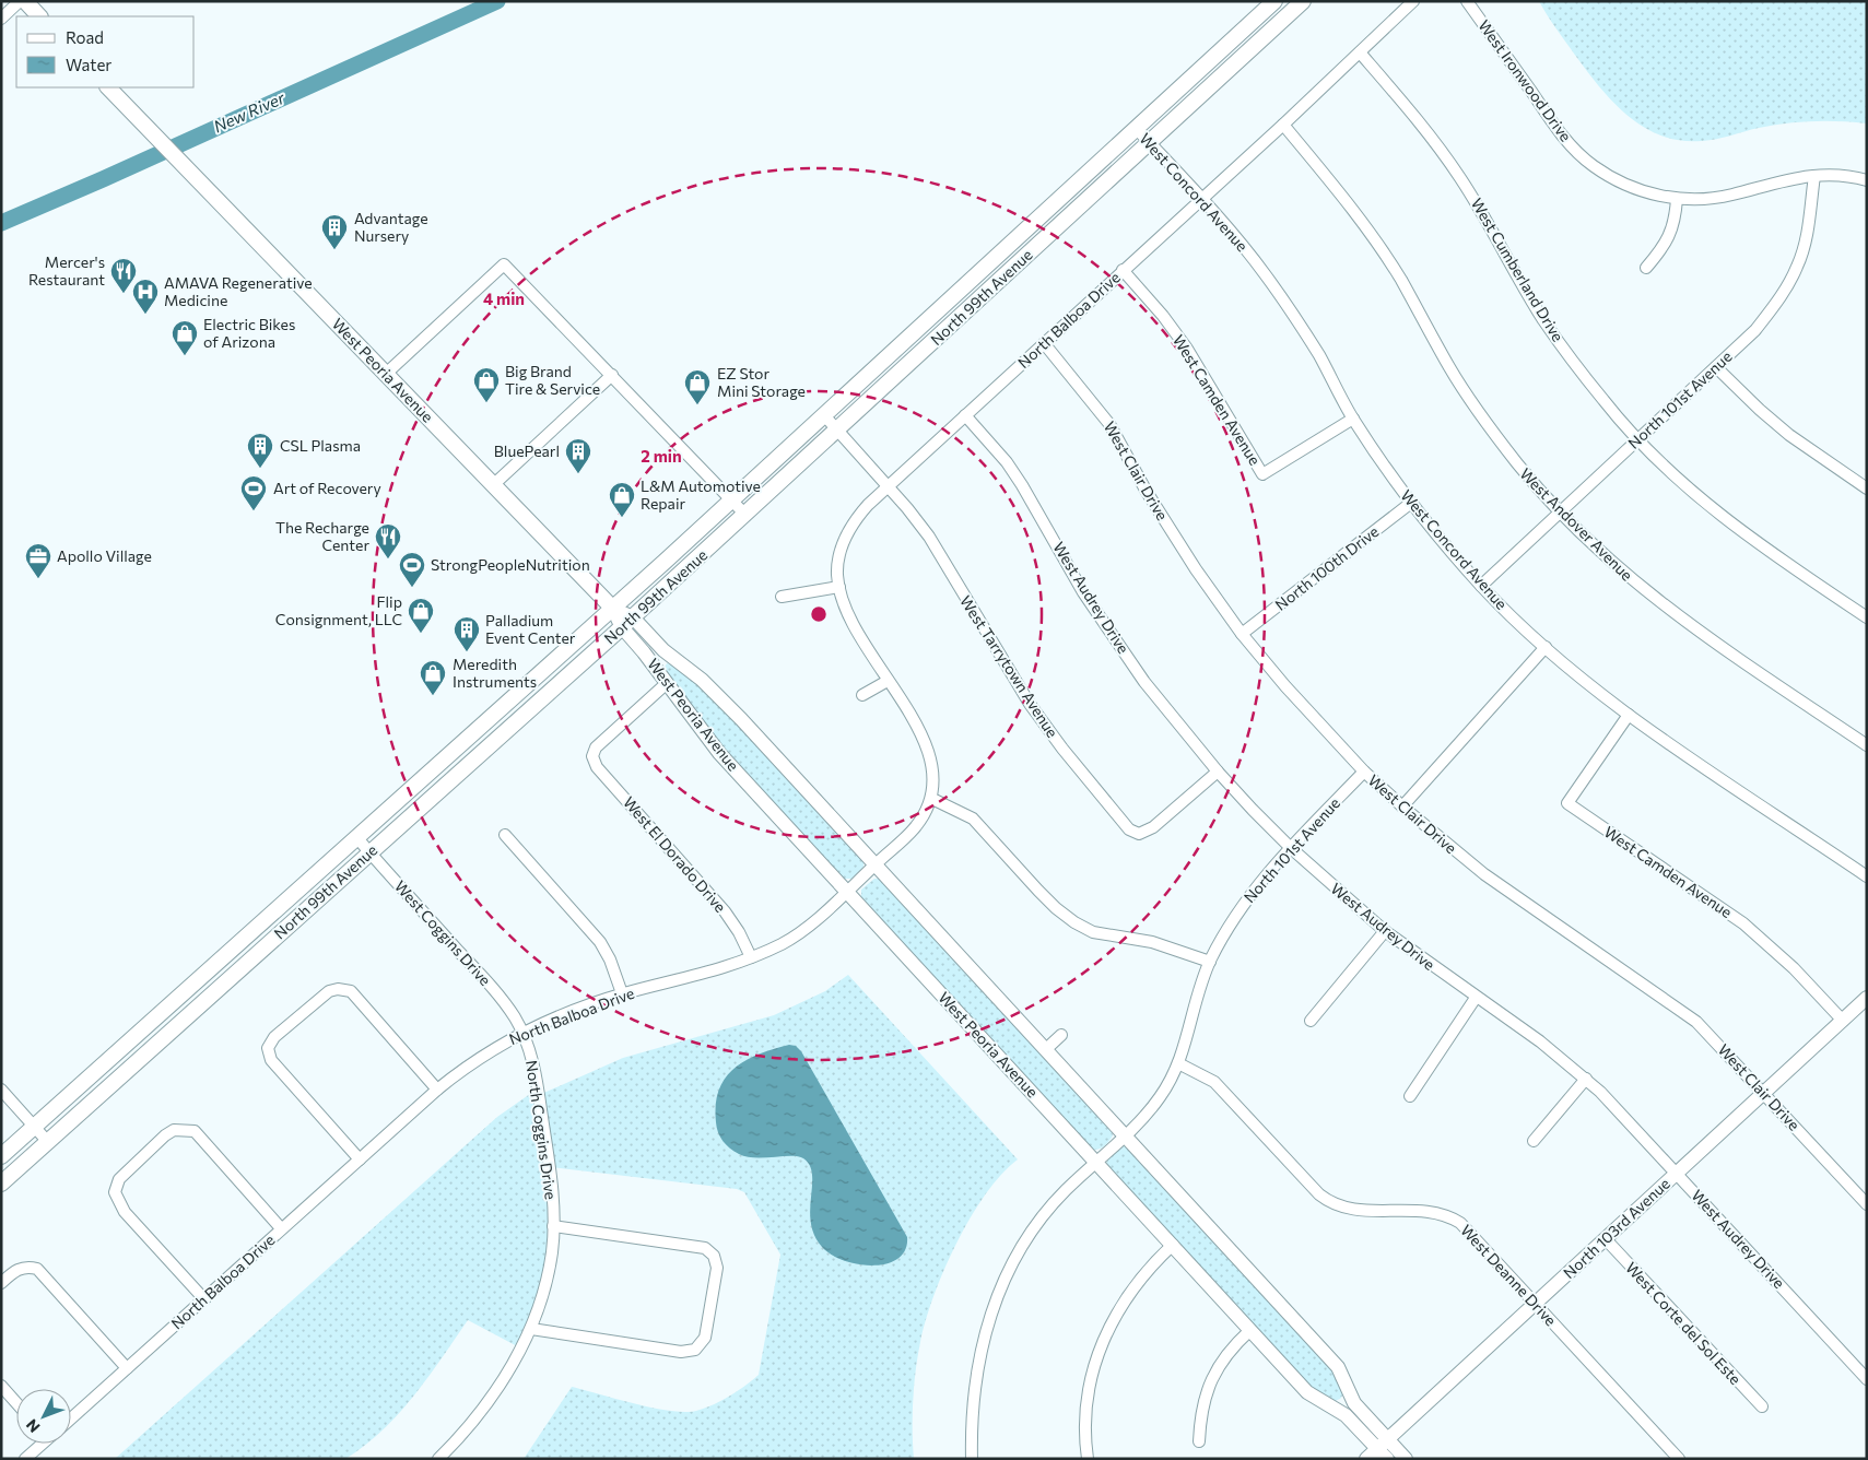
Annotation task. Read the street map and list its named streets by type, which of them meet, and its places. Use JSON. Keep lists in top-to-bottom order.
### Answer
{
  "streets": {
    "main road": ["North 99th Avenue", "West Peoria Avenue"],
    "street": [
      "West Ironwood Drive",
      "West Concord Avenue",
      "West Cumberland Drive",
      "North Balboa Drive",
      "West Camden Avenue",
      "North 101st Avenue",
      "West Clair Drive",
      "West Andover Avenue",
      "North 100th Drive",
      "West Audrey Drive",
      "West Tarrytown Avenue",
      "West El Dorado Drive",
      "West Coggins Drive",
      "North Coggins Drive",
      "North 103rd Avenue",
      "West Deanne Drive",
      "West Corte del Sol Este"
    ]
  },
  "crossings": [
    ["West Ironwood Drive", "North 101st Avenue"],
    ["West Concord Avenue", "North 99th Avenue"],
    ["West Concord Avenue", "North Balboa Drive"],
    ["West Concord Avenue", "West Camden Avenue"],
    ["West Concord Avenue", "North 101st Avenue"],
    ["West Concord Avenue", "North 100th Drive"],
    ["West Cumberland Drive", "North Balboa Drive"],
    ["West Cumberland Drive", "North 101st Avenue"],
    ["North 99th Avenue", "West Peoria Avenue"],
    ["North 99th Avenue", "West Tarrytown Avenue"],
    ["North 99th Avenue", "West Coggins Drive"],
    ["North Balboa Drive", "West Peoria Avenue"],
    ["North Balboa Drive", "West Camden Avenue"],
    ["North Balboa Drive", "West Clair Drive"],
    ["North Balboa Drive", "West Andover Avenue"],
    ["North Balboa Drive", "West Audrey Drive"],
    ["North Balboa Drive", "West Tarrytown Avenue"],
    ["North Balboa Drive", "West El Dorado Drive"],
    ["North Balboa Drive", "West Coggins Drive"],
    ["North Balboa Drive", "North Coggins Drive"],
    ["West Peoria Avenue", "North 101st Avenue"],
    ["West Peoria Avenue", "West El Dorado Drive"],
    ["West Peoria Avenue", "North 103rd Avenue"],
    ["West Camden Avenue", "North 103rd Avenue"],
    ["North 101st Avenue", "West Clair Drive"],
    ["North 101st Avenue", "West Andover Avenue"],
    ["North 101st Avenue", "West Audrey Drive"],
    ["North 101st Avenue", "West Deanne Drive"],
    ["West Clair Drive", "North 100th Drive"],
    ["West Clair Drive", "North 103rd Avenue"],
    ["West Audrey Drive", "West Tarrytown Avenue"],
    ["West Audrey Drive", "North 103rd Avenue"],
    ["West Coggins Drive", "North Coggins Drive"],
    ["North 103rd Avenue", "West Deanne Drive"],
    ["North 103rd Avenue", "West Corte del Sol Este"]
  ],
  "water": ["New River"],
  "places": {
    "building": [
      "Advantage Nursery",
      "CSL Plasma",
      "BluePearl",
      "Palladium Event Center"
    ],
    "restaurant": ["Mercer's Restaurant", "The Recharge Center"],
    "hospital": ["AMAVA Regenerative Medicine"],
    "shop": [
      "Electric Bikes of Arizona",
      "Big Brand Tire & Service",
      "EZ Stor Mini Storage",
      "L&M Automotive Repair",
      "Flip Consignment, LLC",
      "Meredith Instruments"
    ],
    "sports": ["Art of Recovery", "StrongPeopleNutrition"],
    "office": ["Apollo Village"]
  },
  "legend": ["Road", "Water"],
  "north": "bottom left",
  "rings": ["4 min", "2 min"]
}
